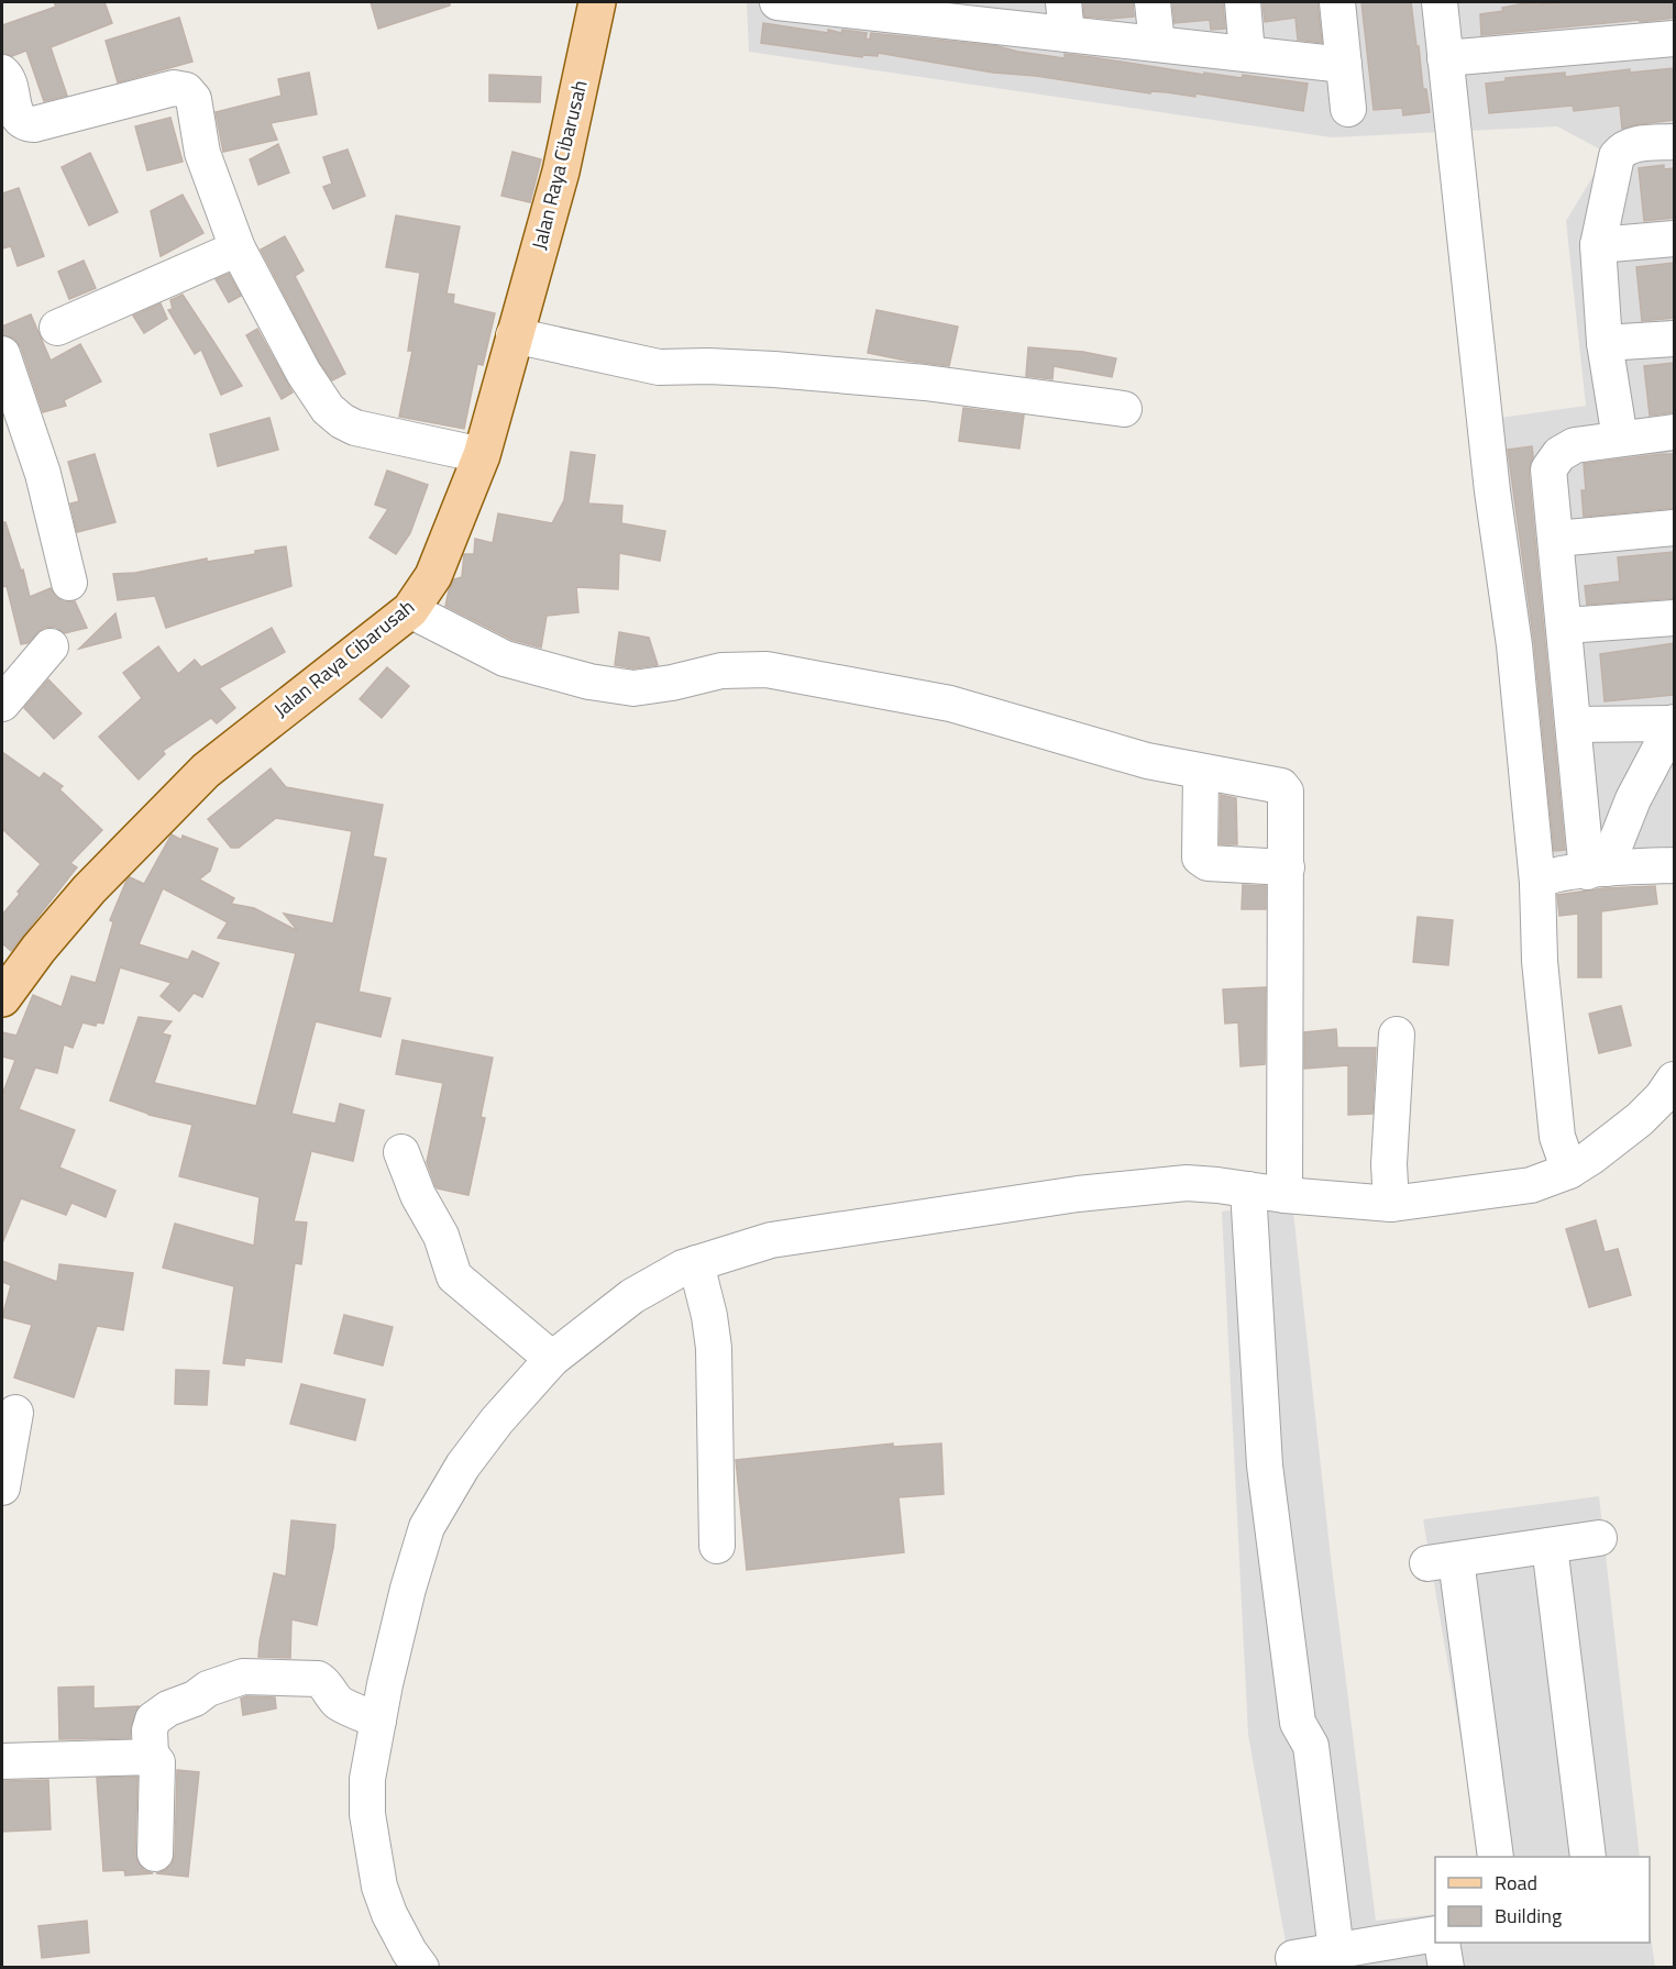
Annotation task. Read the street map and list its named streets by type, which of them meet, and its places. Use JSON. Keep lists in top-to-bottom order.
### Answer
{
  "streets": {
    "main road": ["Jalan Raya Cibarusah"]
  },
  "legend": ["Road", "Building"]
}
